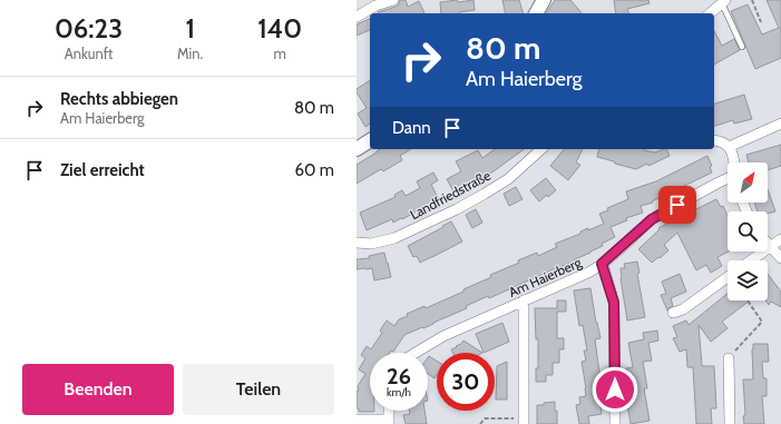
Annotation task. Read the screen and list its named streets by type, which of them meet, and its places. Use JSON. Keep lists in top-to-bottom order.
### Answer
{
  "streets": {
    "street": ["Landfriedstraße", "Am Haierberg"]
  },
  "north": "top right",
  "page": {
    "eta": [
      "06:23",
      "Ankunft",
      "1",
      "Min.",
      "140",
      "m"
    ],
    "turn": ["80 m", "Am Haierberg"],
    "list": [
      {
        "name": "Rechts abbiegen",
        "note": "Am Haierberg",
        "value": "80 m"
      },
      {
        "name": "Ziel erreicht",
        "value": "60 m"
      }
    ],
    "then": "Dann",
    "speed": "26 km/h",
    "limit": "30",
    "buttons": ["Beenden", "Teilen"]
  }
}
